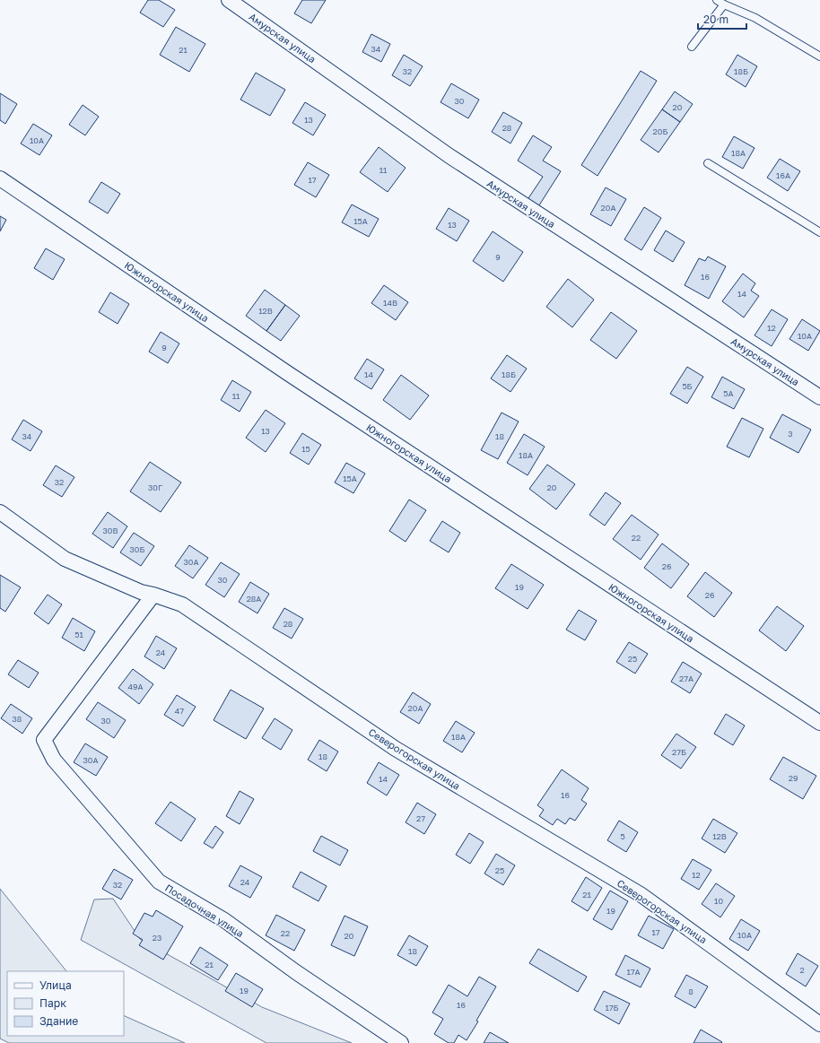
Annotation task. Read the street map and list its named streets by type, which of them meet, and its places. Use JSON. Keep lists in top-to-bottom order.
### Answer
{
  "streets": {
    "street": [
      "Амурская улица",
      "Южногорская улица",
      "Северогорская улица",
      "Посадочная улица"
    ]
  },
  "crossings": [
    ["Северогорская улица", "Посадочная улица"]
  ],
  "house_numbers": [
    "34",
    "21",
    "32",
    "18Б",
    "30",
    "20",
    "13",
    "28",
    "20Б",
    "10А",
    "18А",
    "11",
    "16А",
    "17",
    "20А",
    "15А",
    "13",
    "9",
    "16",
    "14",
    "14В",
    "12В",
    "12",
    "10А",
    "9",
    "14",
    "18Б",
    "5Б",
    "5А",
    "11",
    "13",
    "3",
    "34",
    "18",
    "15",
    "18А",
    "15А",
    "32",
    "30Г",
    "20",
    "30В",
    "22",
    "30Б",
    "30А",
    "26",
    "30",
    "19",
    "26",
    "28А",
    "28",
    "51",
    "24",
    "25",
    "27А",
    "49А",
    "20А",
    "47",
    "38",
    "30",
    "18А",
    "27Б",
    "18",
    "30А",
    "29",
    "14",
    "16",
    "27",
    "5",
    "12В",
    "25",
    "12",
    "24",
    "32",
    "21",
    "10",
    "19",
    "17",
    "22",
    "10А",
    "20",
    "23",
    "18",
    "21",
    "2",
    "17А",
    "19",
    "8",
    "16",
    "17Б"
  ],
  "legend": ["Улица", "Парк", "Здание"],
  "scale_bar": "20 m"
}
